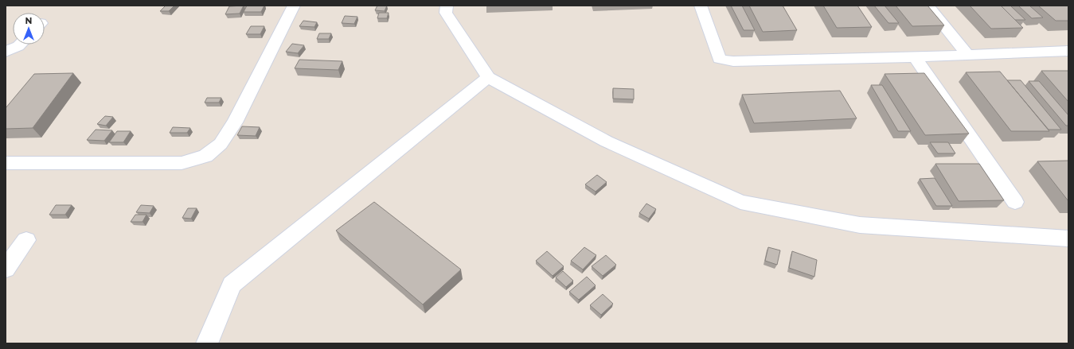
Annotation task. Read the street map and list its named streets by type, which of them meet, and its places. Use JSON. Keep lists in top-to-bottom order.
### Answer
{
  "north": "top"
}
